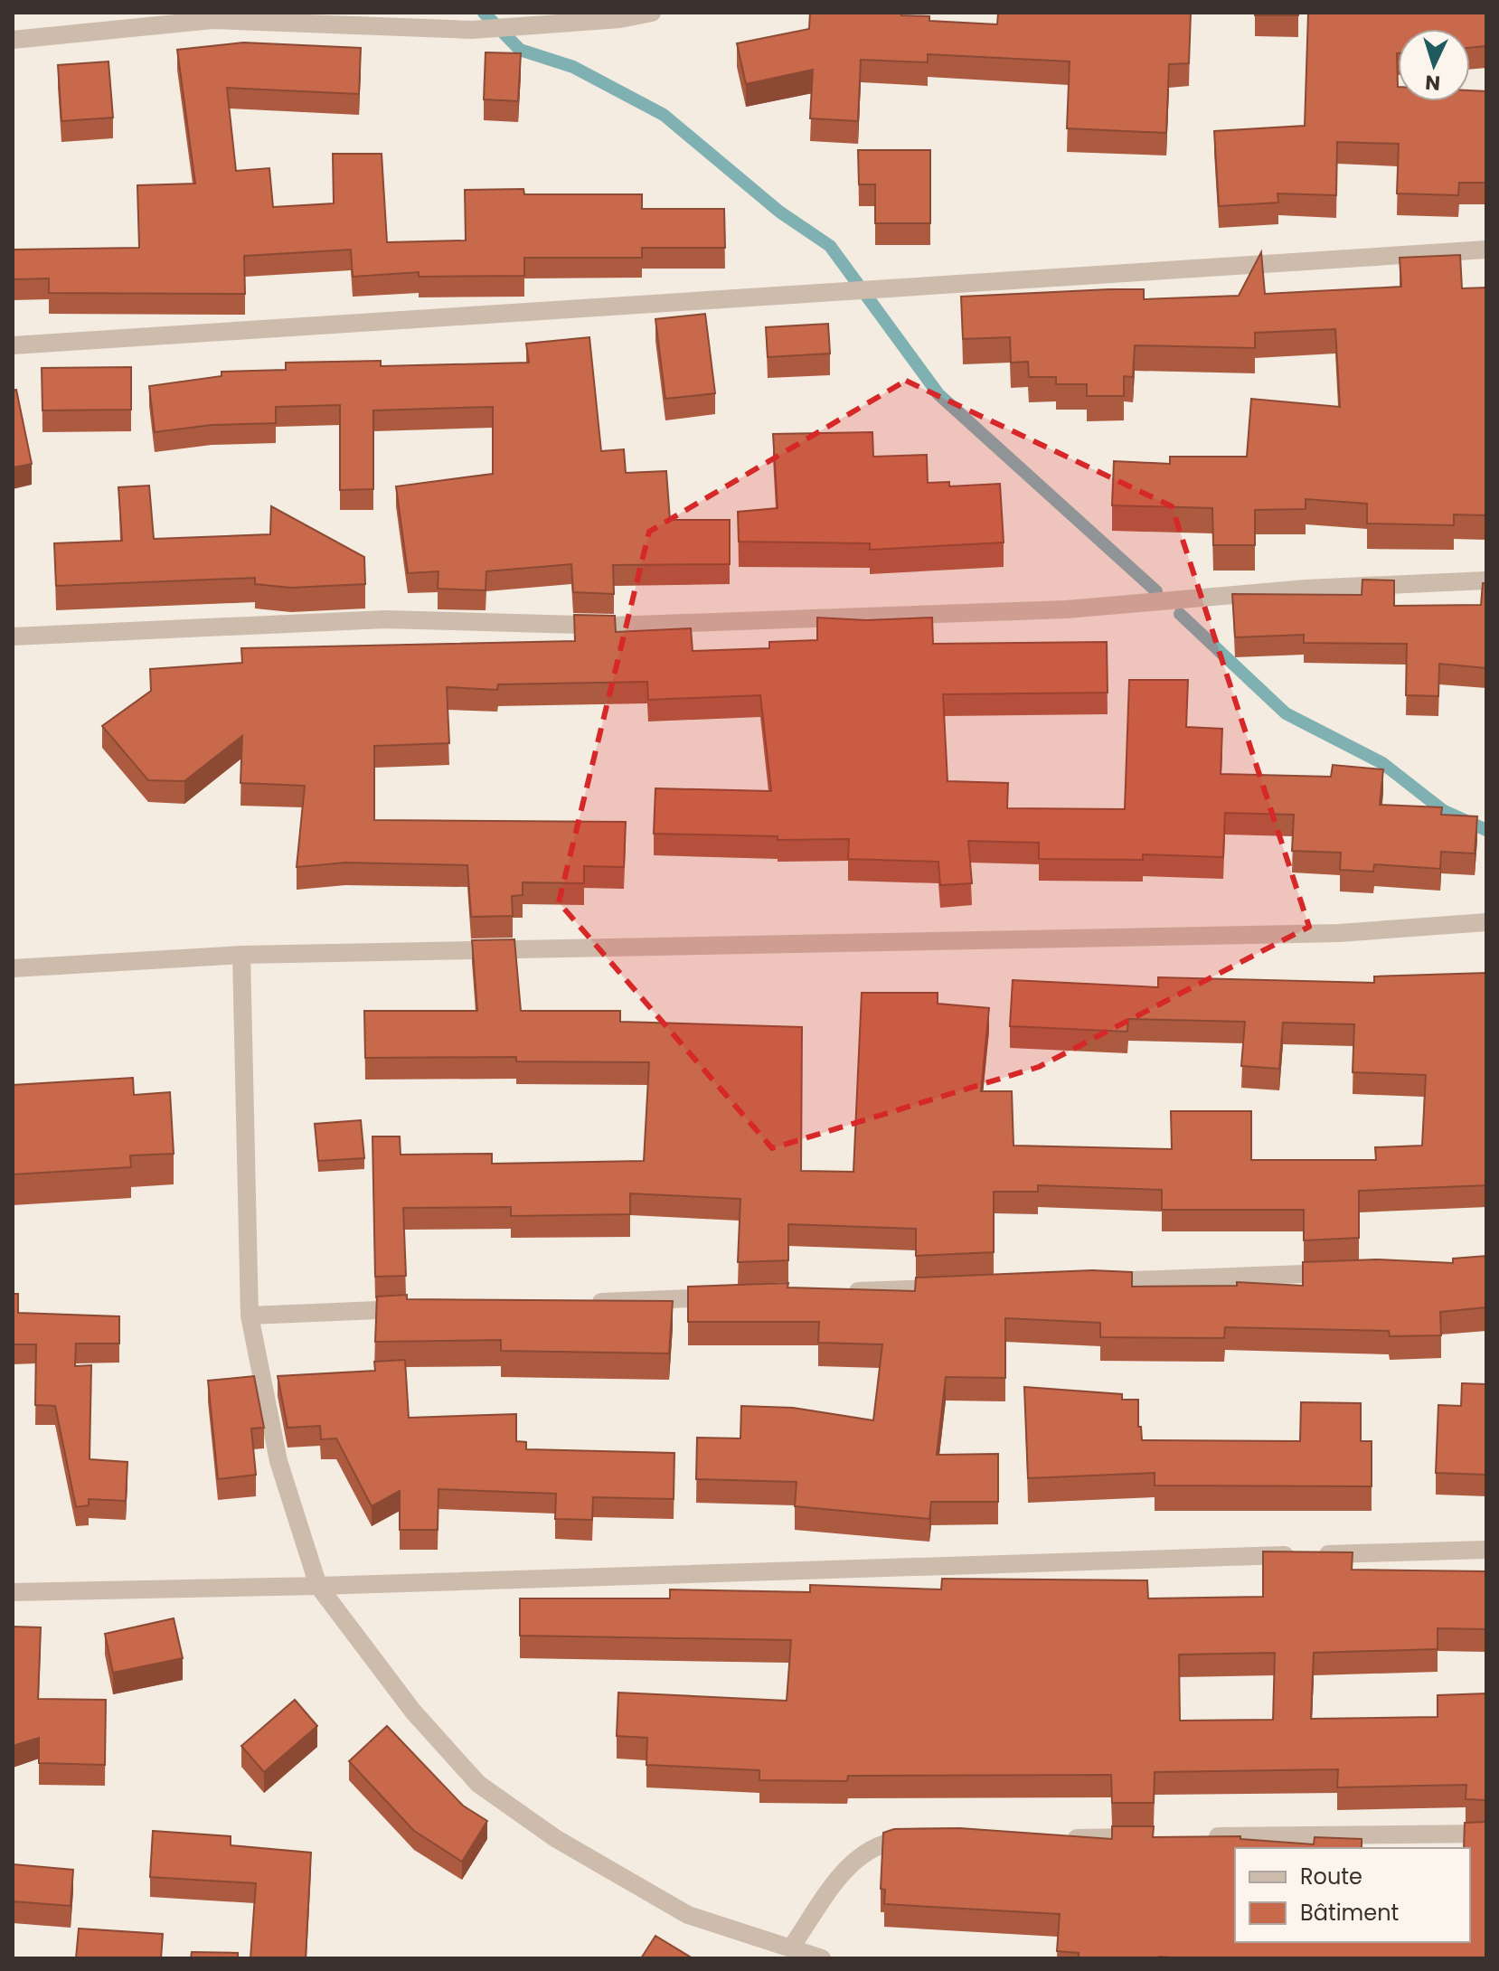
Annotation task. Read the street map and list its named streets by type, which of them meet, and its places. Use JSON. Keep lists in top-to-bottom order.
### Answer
{
  "legend": ["Route", "Bâtiment"],
  "north": "bottom"
}
